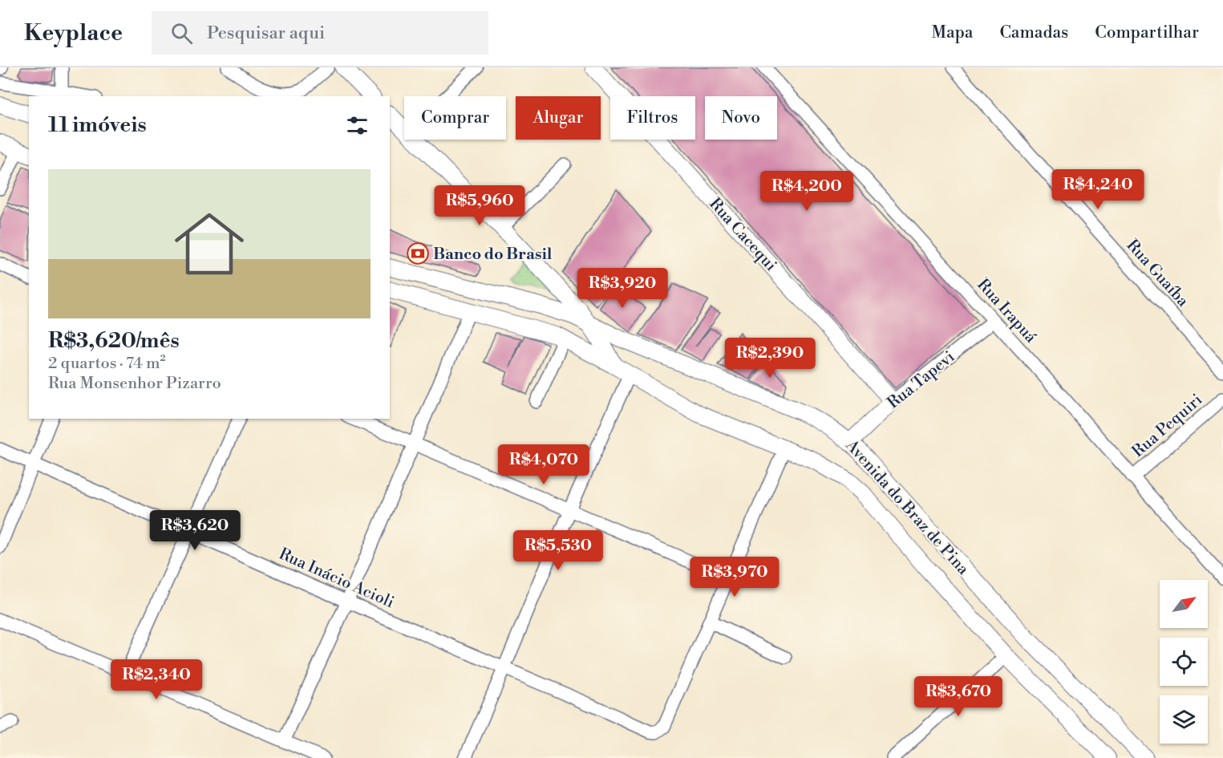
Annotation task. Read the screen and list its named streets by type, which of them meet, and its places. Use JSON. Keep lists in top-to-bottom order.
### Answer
{
  "streets": {
    "main road": ["Rua Cacequi", "Rua Tapevi", "Avenida do Braz de Pina"],
    "street": [
      "Rua Guaíba",
      "Rua Irapuá",
      "Rua Pequiri",
      "Rua Inácio Acioli"
    ]
  },
  "crossings": [
    ["Rua Cacequi", "Rua Tapevi"],
    ["Rua Irapuá", "Rua Tapevi"],
    ["Rua Irapuá", "Rua Pequiri"],
    ["Rua Tapevi", "Avenida do Braz de Pina"]
  ],
  "places": {
    "bank": ["Banco do Brasil"]
  },
  "north": "top right",
  "page": {
    "header": "Keyplace",
    "search": "Pesquisar aqui",
    "nav": ["Mapa", "Camadas", "Compartilhar"],
    "chip": [
      "Comprar",
      "Alugar",
      "Filtros",
      "Novo"
    ],
    "heading": "11 imóveis",
    "list": [
      {
        "name": "R$3,620/mês",
        "note": "2 quartos · 74 m² · Rua Monsenhor Pizarro"
      }
    ],
    "price": [
      "R$4,240",
      "R$4,200",
      "R$5,960",
      "R$3,920",
      "R$2,390",
      "R$4,070",
      "R$3,620",
      "R$5,530",
      "R$3,970",
      "R$2,340",
      "R$3,670"
    ]
  }
}
